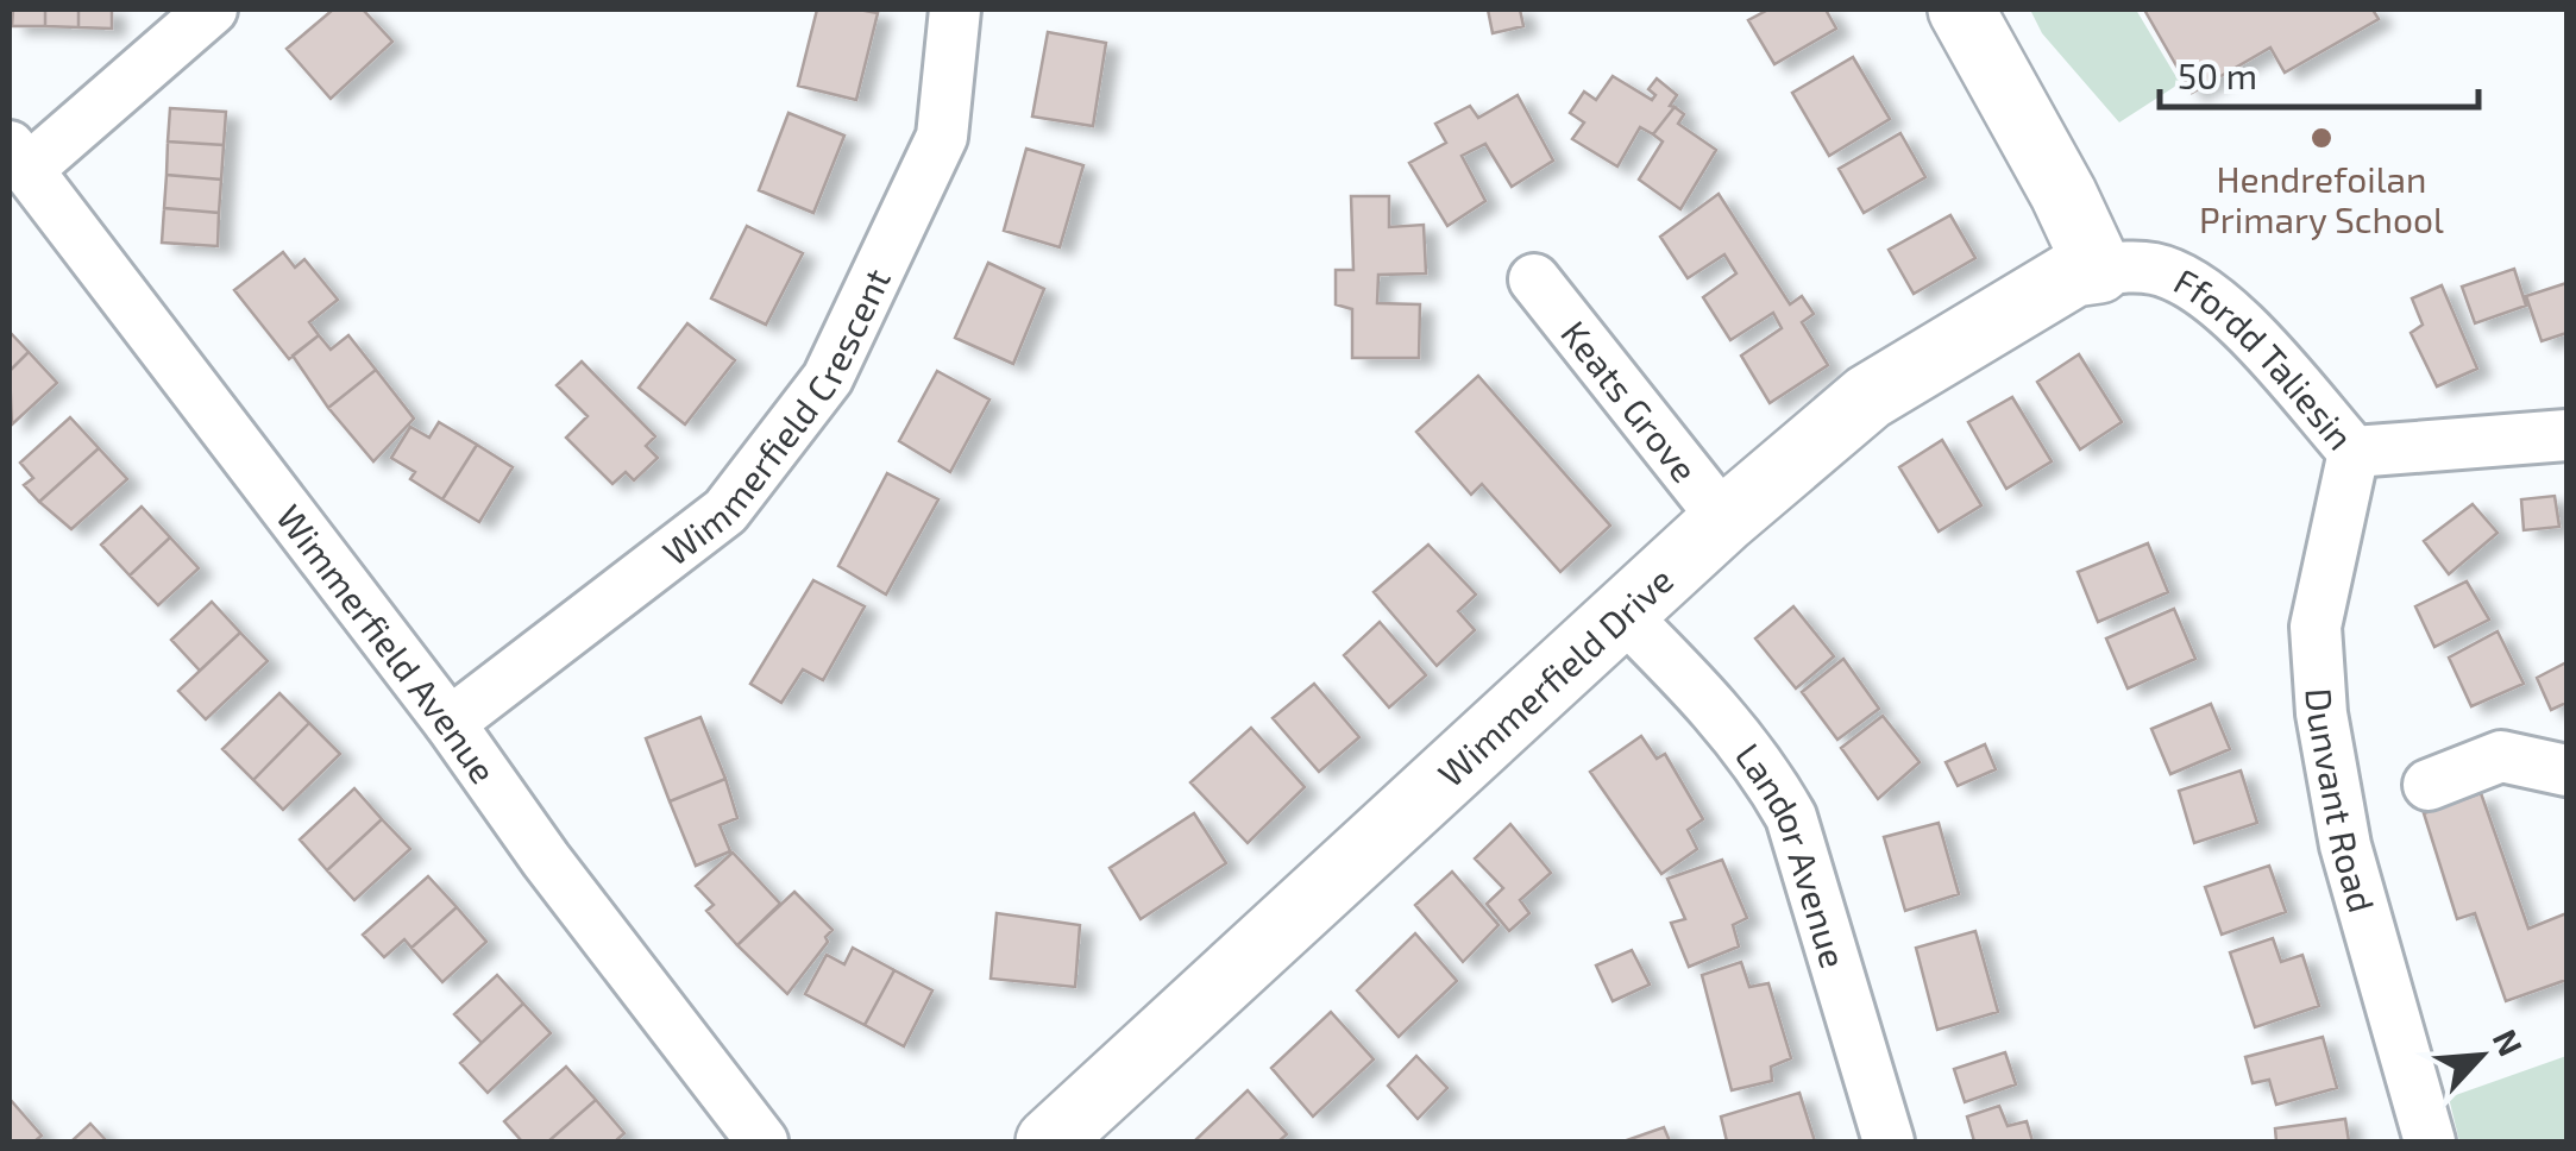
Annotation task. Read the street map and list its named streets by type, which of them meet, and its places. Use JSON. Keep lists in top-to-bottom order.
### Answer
{
  "streets": {
    "street": [
      "Ffordd Taliesin",
      "Keats Grove",
      "Wimmerfield Crescent",
      "Wimmerfield Avenue",
      "Wimmerfield Drive",
      "Dunvant Road",
      "Landor Avenue"
    ]
  },
  "crossings": [
    ["Ffordd Taliesin", "Wimmerfield Drive"],
    ["Ffordd Taliesin", "Dunvant Road"],
    ["Keats Grove", "Wimmerfield Drive"],
    ["Wimmerfield Crescent", "Wimmerfield Avenue"],
    ["Wimmerfield Drive", "Landor Avenue"]
  ],
  "places": ["Hendrefoilan Primary School"],
  "scale_bar": "50 m",
  "north": "top right"
}
